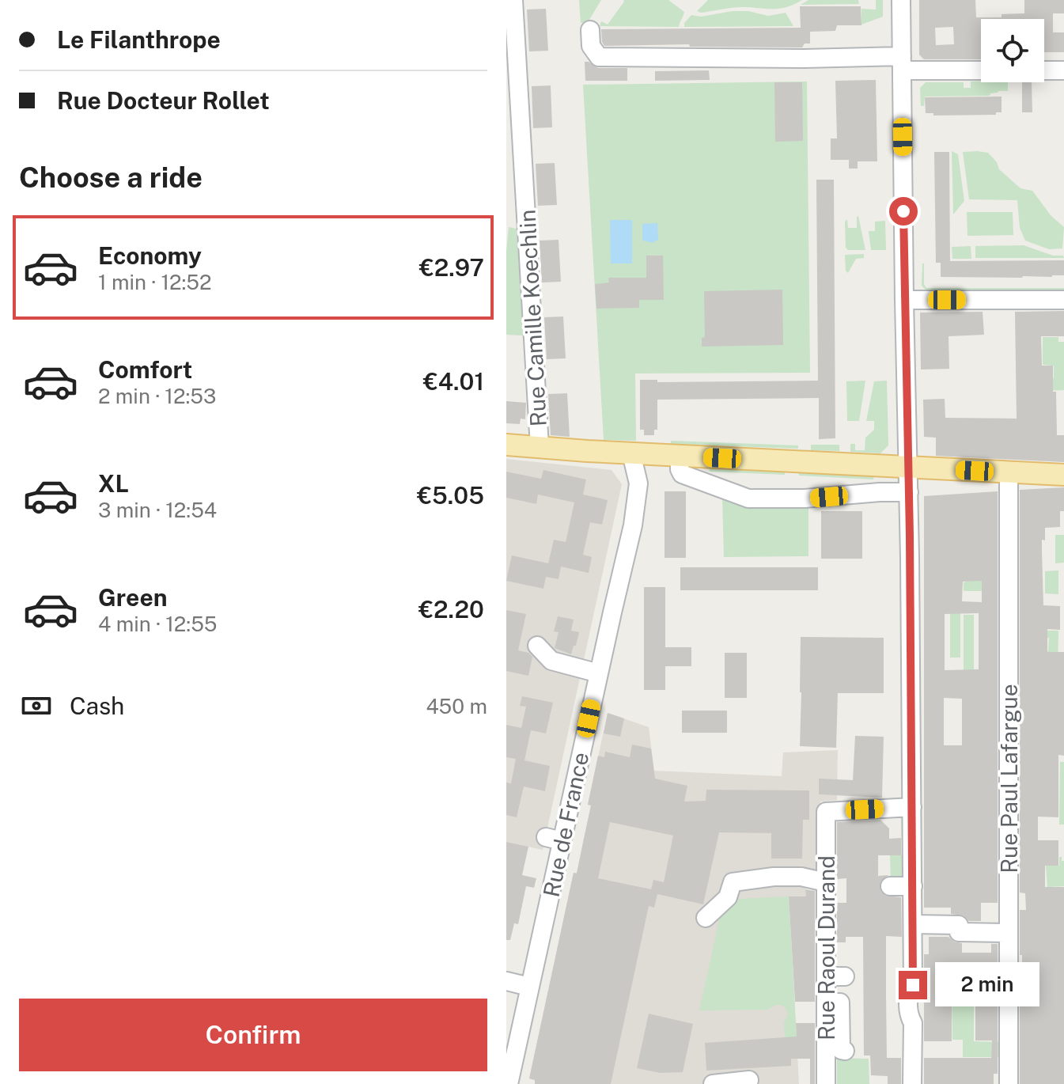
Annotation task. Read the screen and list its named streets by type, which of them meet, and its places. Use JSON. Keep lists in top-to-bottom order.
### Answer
{
  "streets": {
    "street": [
      "Rue Camille Koechlin",
      "Rue Paul Lafargue",
      "Rue de France",
      "Rue Raoul Durand"
    ]
  },
  "page": {
    "banner": ["Le Filanthrope", "Rue Docteur Rollet"],
    "heading": "Choose a ride",
    "list": [
      {
        "name": "Economy",
        "note": "1 min · 12:52",
        "value": "€2.97"
      },
      {
        "name": "Comfort",
        "note": "2 min · 12:53",
        "value": "€4.01"
      },
      {
        "name": "XL",
        "note": "3 min · 12:54",
        "value": "€5.05"
      },
      {
        "name": "Green",
        "note": "4 min · 12:55",
        "value": "€2.20"
      }
    ],
    "pay": ["Cash", "450 m"],
    "bubble": "2 min",
    "buttons": "Confirm"
  }
}
